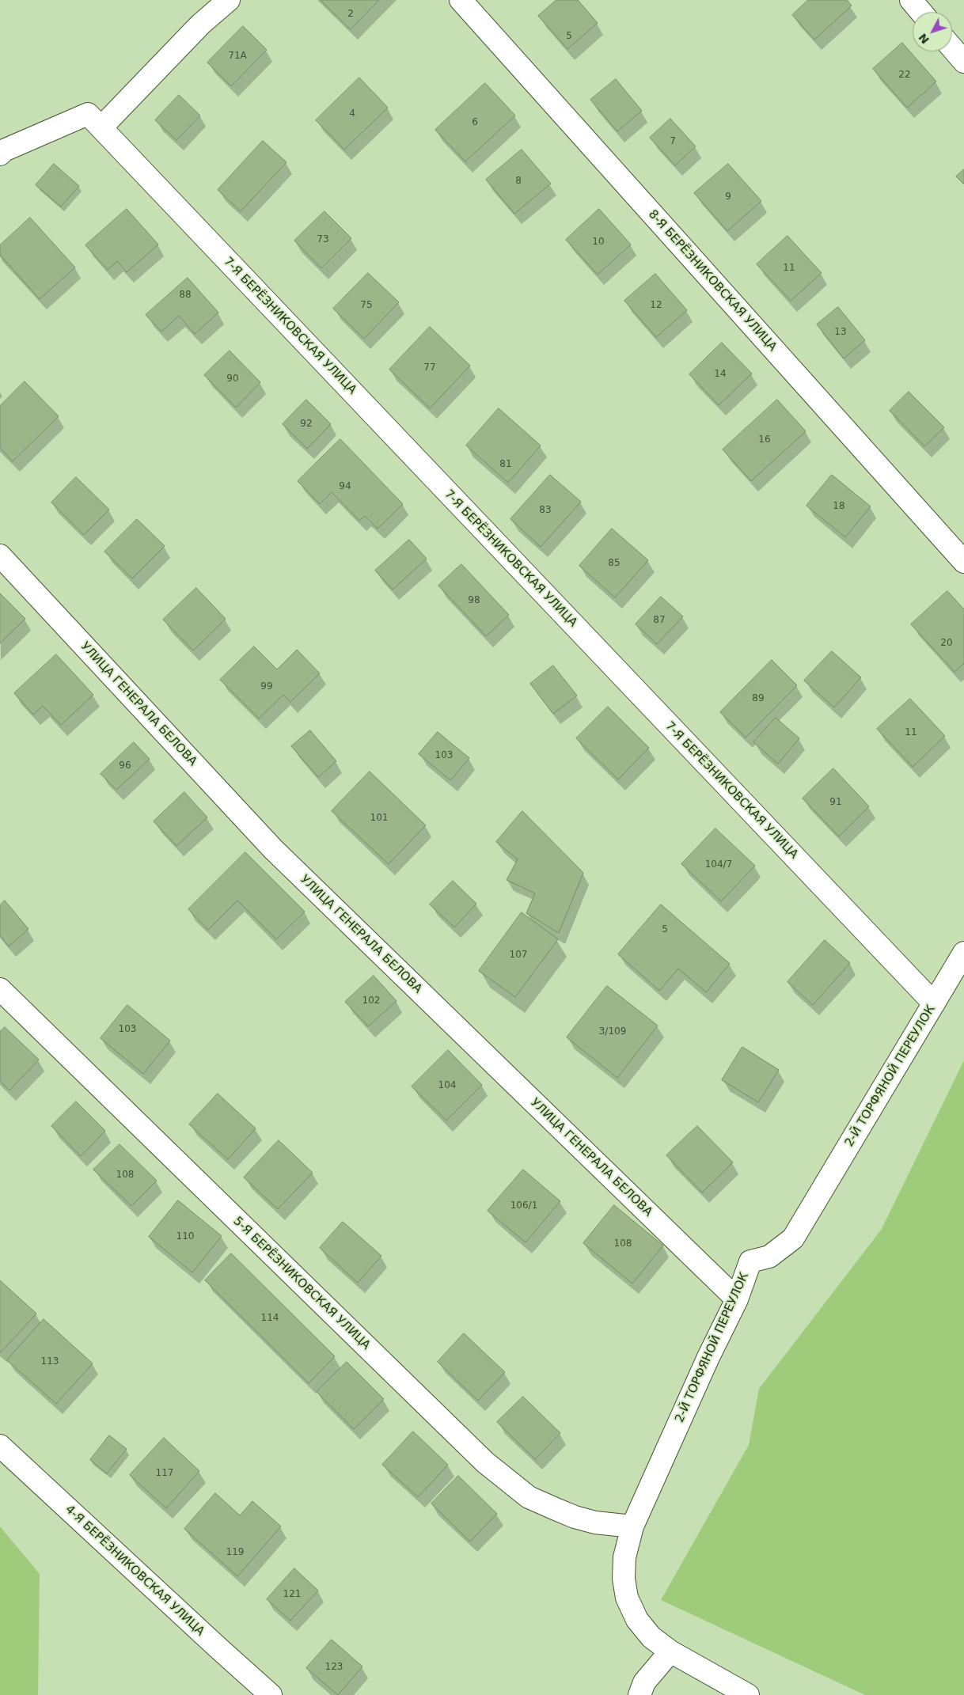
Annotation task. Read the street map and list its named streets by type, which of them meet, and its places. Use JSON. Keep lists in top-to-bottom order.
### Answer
{
  "streets": {
    "street": [
      "8-Я БЕРЁЗНИКОВСКАЯ УЛИЦА",
      "7-Я БЕРЁЗНИКОВСКАЯ УЛИЦА",
      "УЛИЦА ГЕНЕРАЛА БЕЛОВА",
      "2-Й ТОРФЯНОЙ ПЕРЕУЛОК",
      "5-Я БЕРЁЗНИКОВСКАЯ УЛИЦА",
      "4-Я БЕРЁЗНИКОВСКАЯ УЛИЦА"
    ]
  },
  "crossings": [
    ["7-Я БЕРЁЗНИКОВСКАЯ УЛИЦА", "2-Й ТОРФЯНОЙ ПЕРЕУЛОК"],
    ["УЛИЦА ГЕНЕРАЛА БЕЛОВА", "2-Й ТОРФЯНОЙ ПЕРЕУЛОК"],
    ["2-Й ТОРФЯНОЙ ПЕРЕУЛОК", "5-Я БЕРЁЗНИКОВСКАЯ УЛИЦА"]
  ],
  "house_numbers": [
    "2",
    "5",
    "71А",
    "22",
    "4",
    "6",
    "7",
    "8",
    "9",
    "73",
    "10",
    "11",
    "88",
    "75",
    "12",
    "13",
    "77",
    "14",
    "90",
    "92",
    "16",
    "81",
    "94",
    "18",
    "83",
    "85",
    "98",
    "87",
    "20",
    "99",
    "89",
    "11",
    "103",
    "96",
    "91",
    "101",
    "104/7",
    "5",
    "107",
    "102",
    "103",
    "3/109",
    "104",
    "108",
    "106/1",
    "110",
    "108",
    "114",
    "113",
    "117",
    "119",
    "121",
    "123"
  ],
  "north": "bottom left"
}
